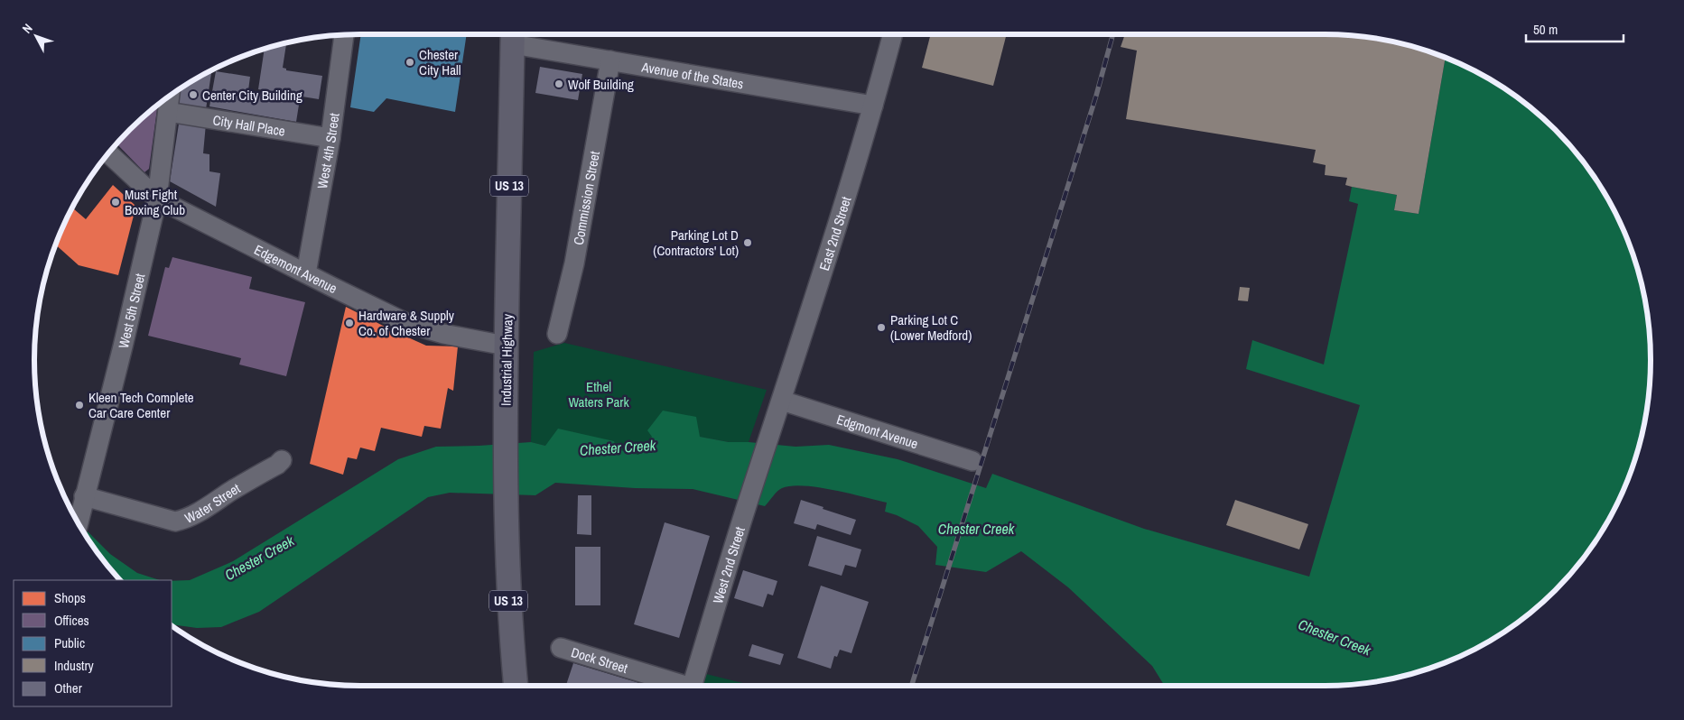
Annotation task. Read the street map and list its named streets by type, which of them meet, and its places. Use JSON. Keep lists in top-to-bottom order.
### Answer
{
  "streets": {
    "main road": ["US 13", "Industrial Highway"],
    "street": [
      "Avenue of the States",
      "City Hall Place",
      "West 4th Street",
      "Commission Street",
      "East 2nd Street",
      "Edgemont Avenue",
      "West 5th Street",
      "Edgmont Avenue",
      "Water Street",
      "West 2nd Street",
      "Dock Street"
    ]
  },
  "crossings": [
    ["Avenue of the States", "Commission Street"],
    ["Avenue of the States", "East 2nd Street"],
    ["Avenue of the States", "Industrial Highway"],
    ["City Hall Place", "West 4th Street"],
    ["City Hall Place", "West 5th Street"],
    ["West 4th Street", "Edgemont Avenue"],
    ["East 2nd Street", "Edgmont Avenue"],
    ["East 2nd Street", "West 2nd Street"],
    ["Edgemont Avenue", "West 5th Street"],
    ["Edgemont Avenue", "Industrial Highway"],
    ["West 5th Street", "Water Street"]
  ],
  "water": ["Chester Creek"],
  "parks": ["Ethel Waters Park"],
  "places": [
    "Chester City Hall",
    "Wolf Building",
    "Center City Building",
    "Must Fight Boxing Club",
    "Parking Lot D (Contractors' Lot)",
    "Hardware & Supply Co. of Chester",
    "Parking Lot C (Lower Medford)",
    "Kleen Tech Complete Car Care Center"
  ],
  "legend": [
    "Shops",
    "Offices",
    "Public",
    "Industry",
    "Other"
  ],
  "scale_bar": "50 m",
  "north": "top left"
}
